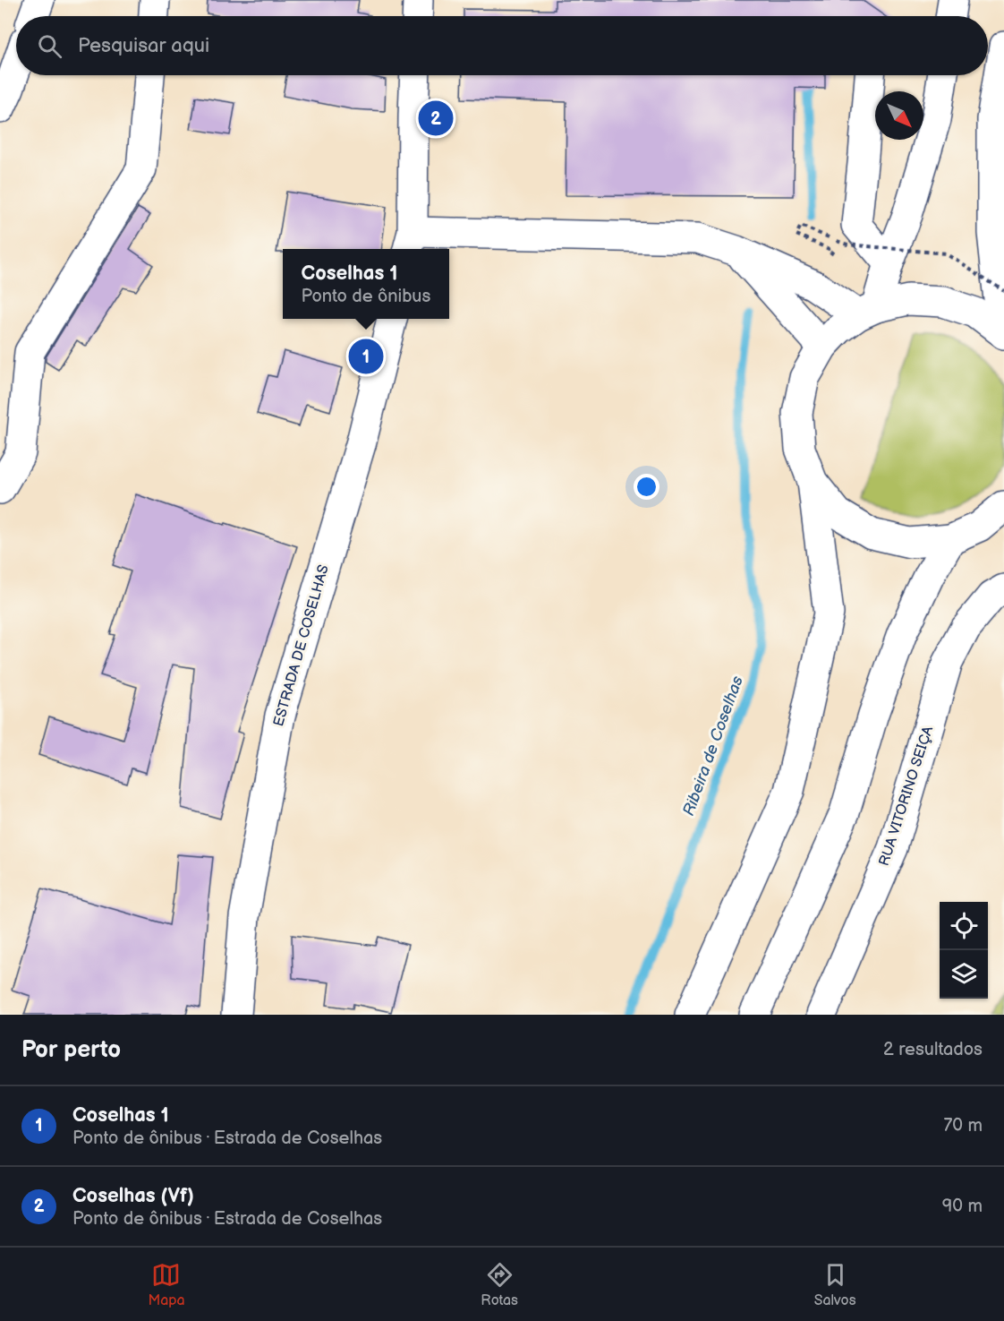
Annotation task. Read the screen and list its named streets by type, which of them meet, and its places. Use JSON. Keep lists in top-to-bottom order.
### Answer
{
  "streets": {
    "main road": ["ESTRADA DE COSELHAS", "RUA VITORINO SEIÇA"]
  },
  "water": ["Ribeira de Coselhas"],
  "north": "bottom right",
  "page": {
    "search": "Pesquisar aqui",
    "pins": ["2", "1"],
    "popup": ["Coselhas 1", "Ponto de ônibus"],
    "heading": ["Por perto", "2 resultados"],
    "list": [
      {
        "mark": "1",
        "name": "Coselhas 1",
        "note": "Ponto de ônibus · Estrada de Coselhas",
        "value": "70 m"
      },
      {
        "mark": "2",
        "name": "Coselhas (Vf)",
        "note": "Ponto de ônibus · Estrada de Coselhas",
        "value": "90 m"
      }
    ],
    "nav": ["Mapa", "Rotas", "Salvos"]
  }
}
